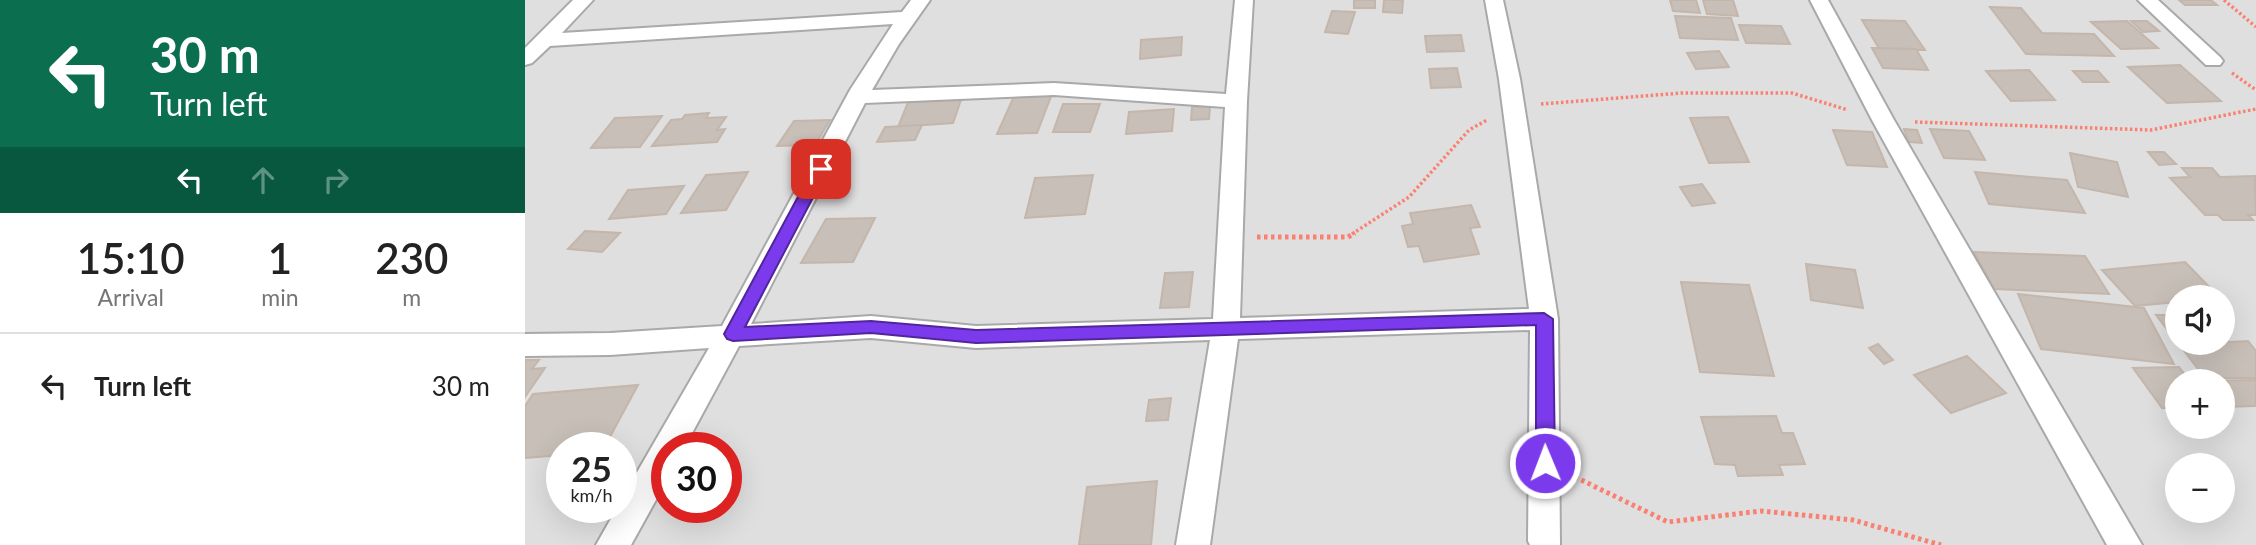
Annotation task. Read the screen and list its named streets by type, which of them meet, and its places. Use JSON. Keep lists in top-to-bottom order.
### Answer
{
  "page": {
    "turn": ["30 m", "Turn left"],
    "eta": [
      "15:10",
      "Arrival",
      "1",
      "min",
      "230",
      "m"
    ],
    "map_buttons": ["+", "−"],
    "list": [
      {
        "name": "Turn left",
        "value": "30 m"
      }
    ],
    "speed": "25 km/h",
    "limit": "30"
  }
}
